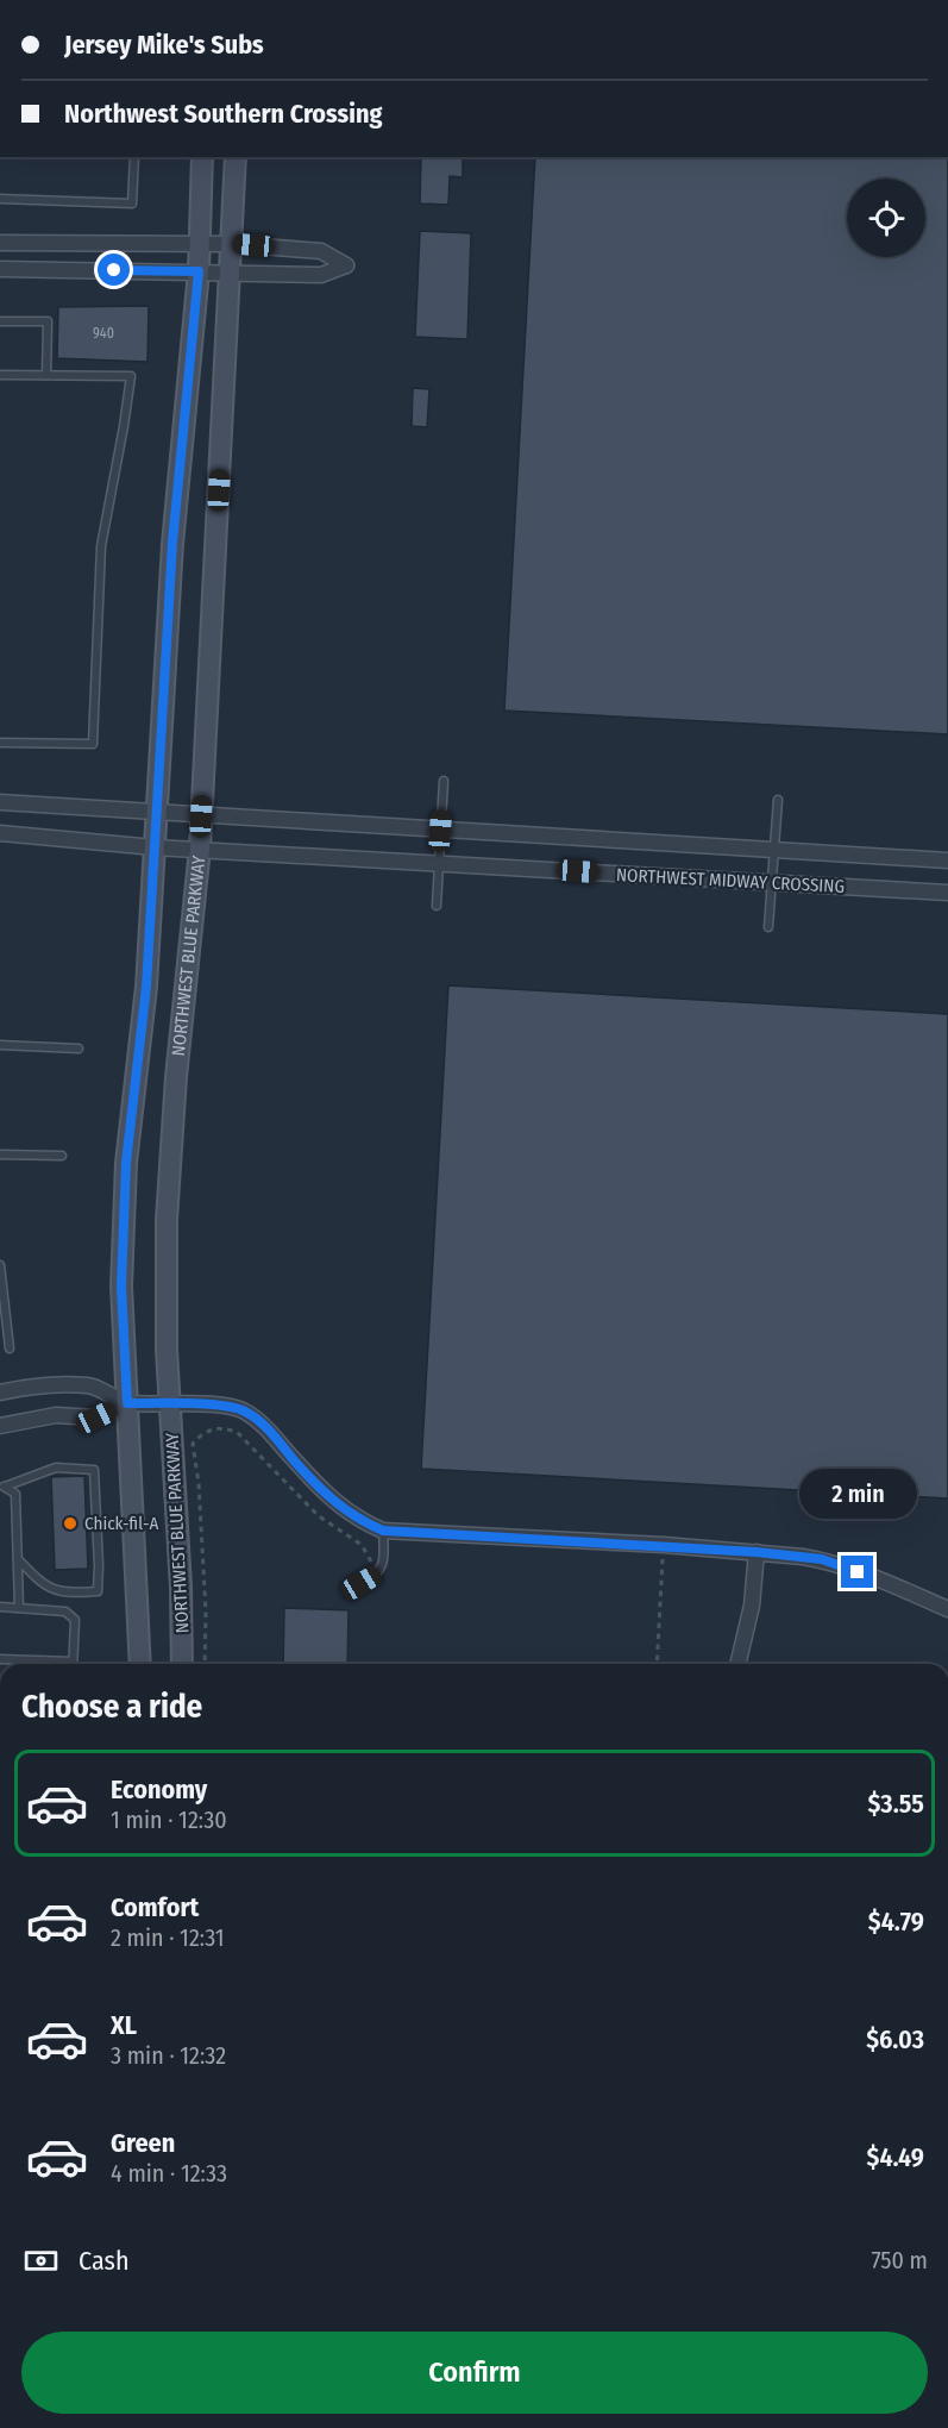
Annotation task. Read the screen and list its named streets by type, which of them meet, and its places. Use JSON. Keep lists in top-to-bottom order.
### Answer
{
  "streets": {
    "street": ["NORTHWEST MIDWAY CROSSING", "NORTHWEST BLUE PARKWAY"]
  },
  "crossings": [
    ["NORTHWEST MIDWAY CROSSING", "NORTHWEST BLUE PARKWAY"]
  ],
  "places": ["Chick-fil-A"],
  "house_numbers": ["940"],
  "page": {
    "banner": ["Jersey Mike's Subs", "Northwest Southern Crossing"],
    "bubble": "2 min",
    "heading": "Choose a ride",
    "list": [
      {
        "name": "Economy",
        "note": "1 min · 12:30",
        "value": "$3.55"
      },
      {
        "name": "Comfort",
        "note": "2 min · 12:31",
        "value": "$4.79"
      },
      {
        "name": "XL",
        "note": "3 min · 12:32",
        "value": "$6.03"
      },
      {
        "name": "Green",
        "note": "4 min · 12:33",
        "value": "$4.49"
      }
    ],
    "pay": ["Cash", "750 m"],
    "buttons": "Confirm"
  }
}
